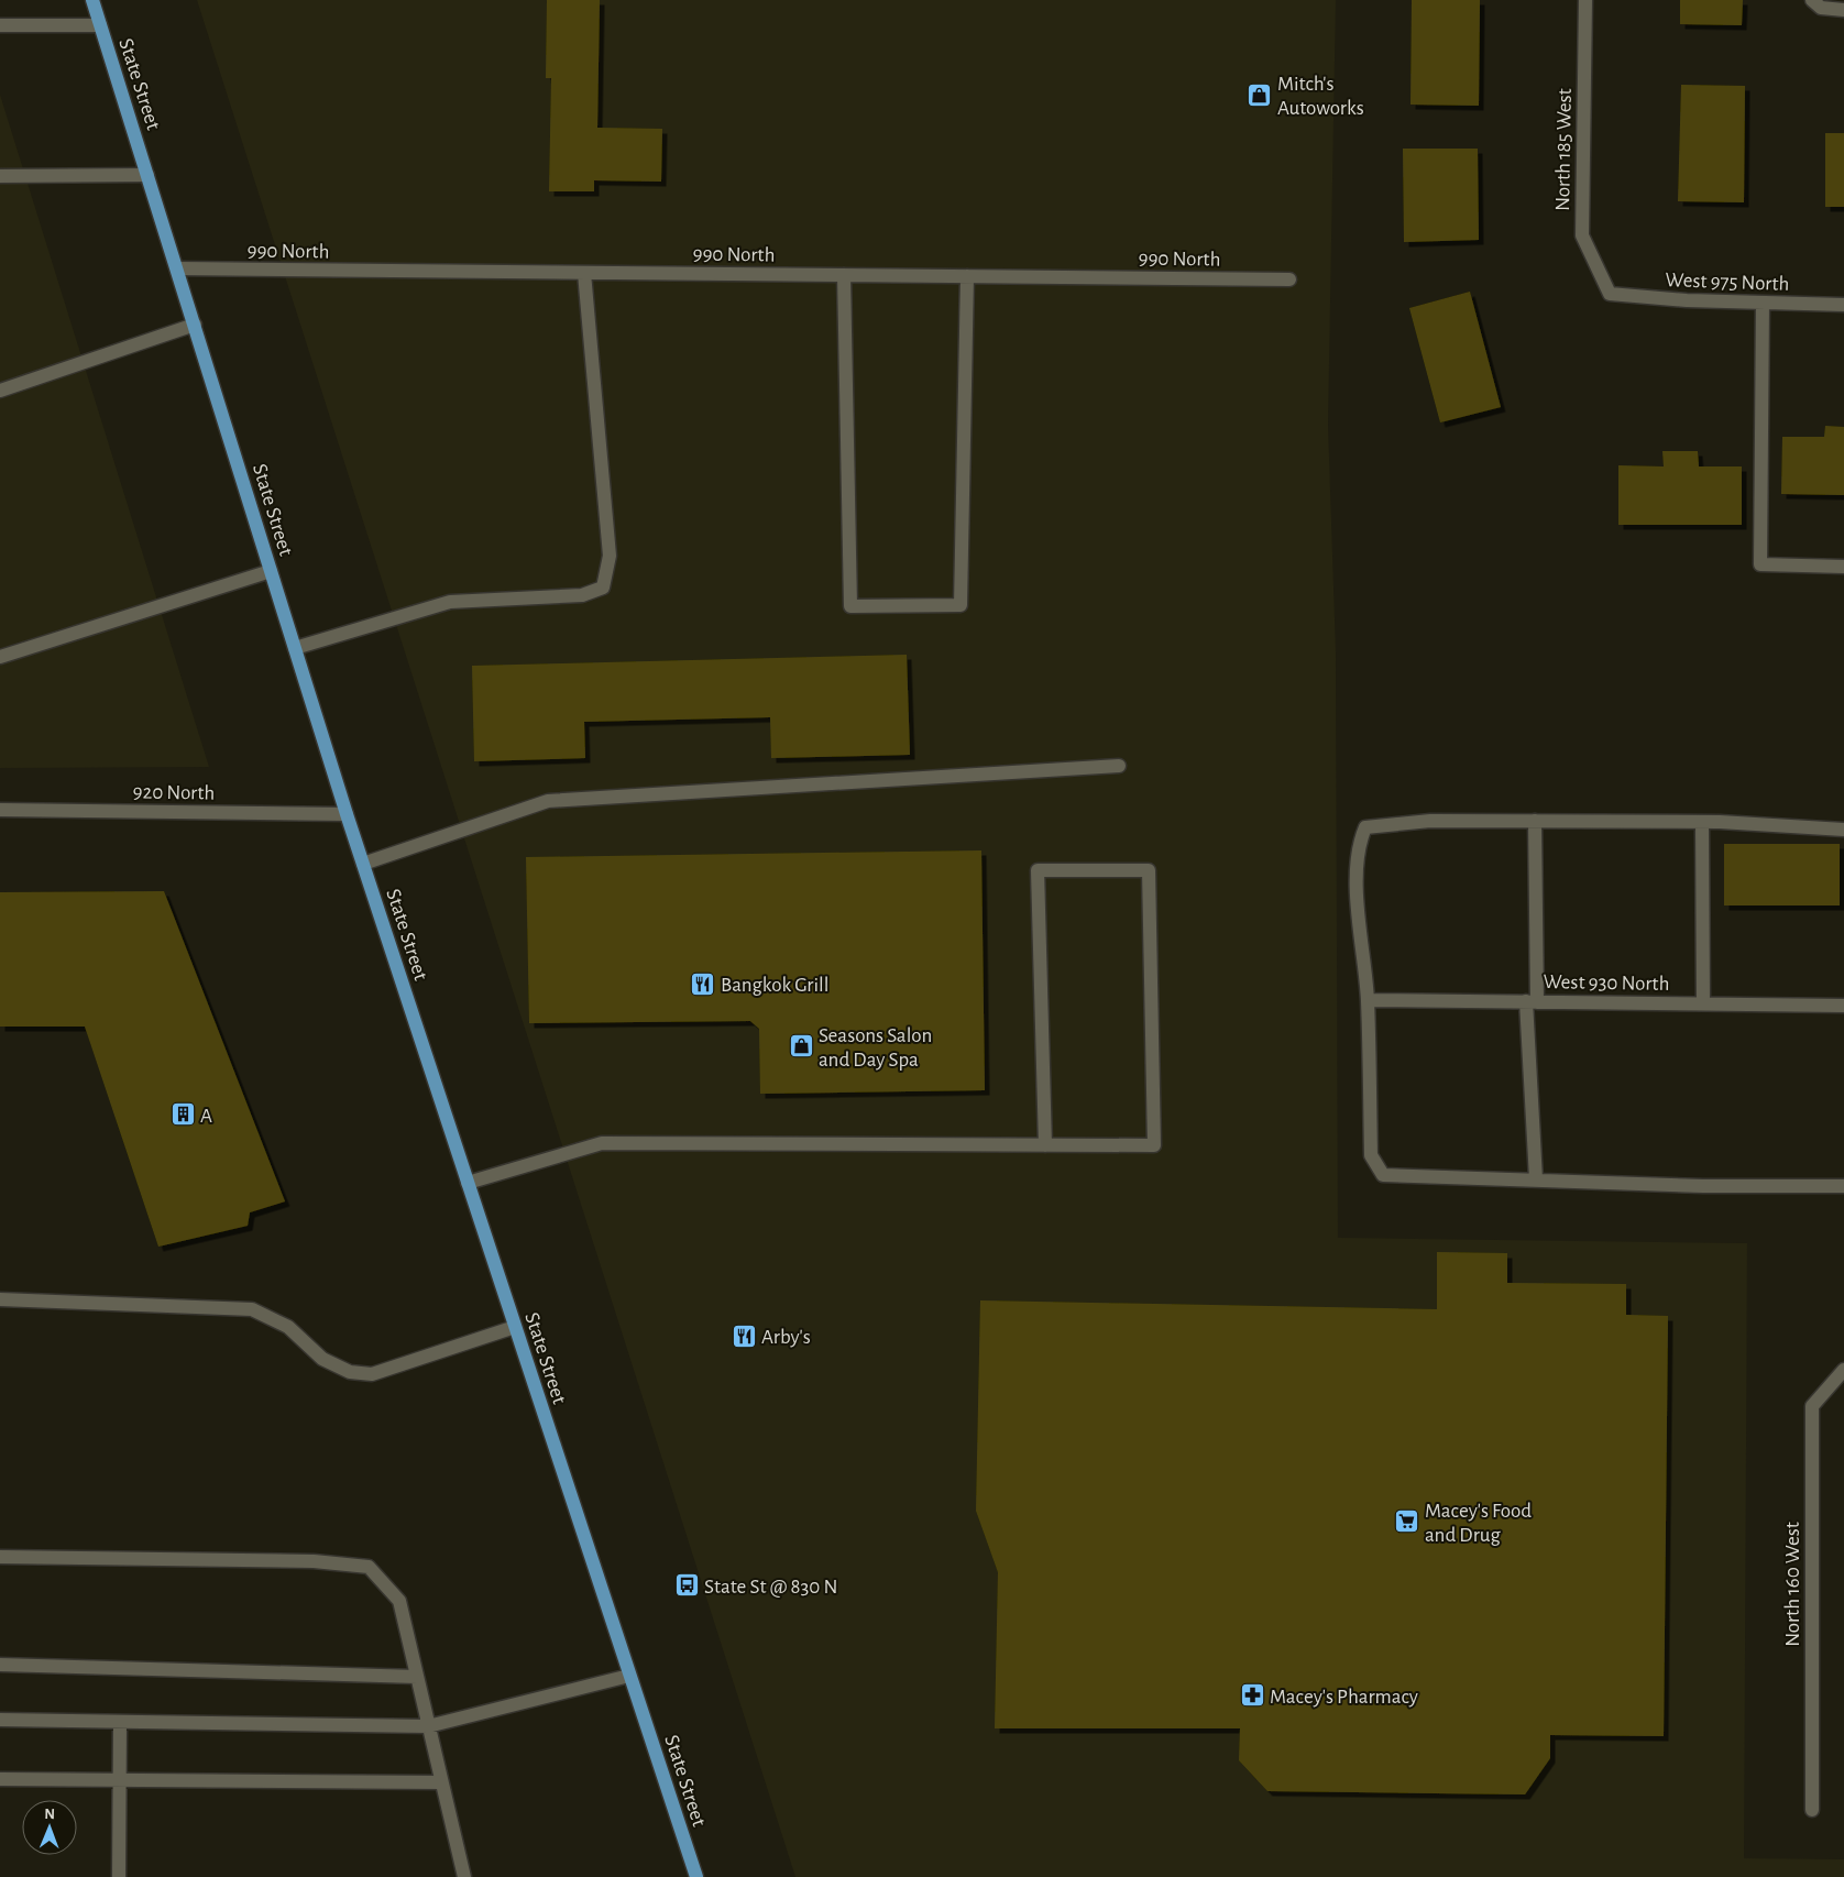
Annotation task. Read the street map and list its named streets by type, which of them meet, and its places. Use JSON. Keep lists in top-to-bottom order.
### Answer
{
  "streets": {
    "main road": ["State Street"],
    "street": [
      "North 185 West",
      "990 North",
      "West 975 North",
      "920 North",
      "West 930 North",
      "North 160 West"
    ]
  },
  "crossings": [
    ["State Street", "990 North"],
    ["State Street", "920 North"],
    ["North 185 West", "West 975 North"]
  ],
  "places": {
    "shop": ["Mitch's Autoworks", "Seasons Salon and Day Spa"],
    "restaurant": ["Bangkok Grill", "Arby's"],
    "building": ["A"],
    "supermarket": ["Macey's Food and Drug"],
    "bus stop": ["State St @ 830 N"],
    "pharmacy": ["Macey's Pharmacy"]
  },
  "north": "top"
}
